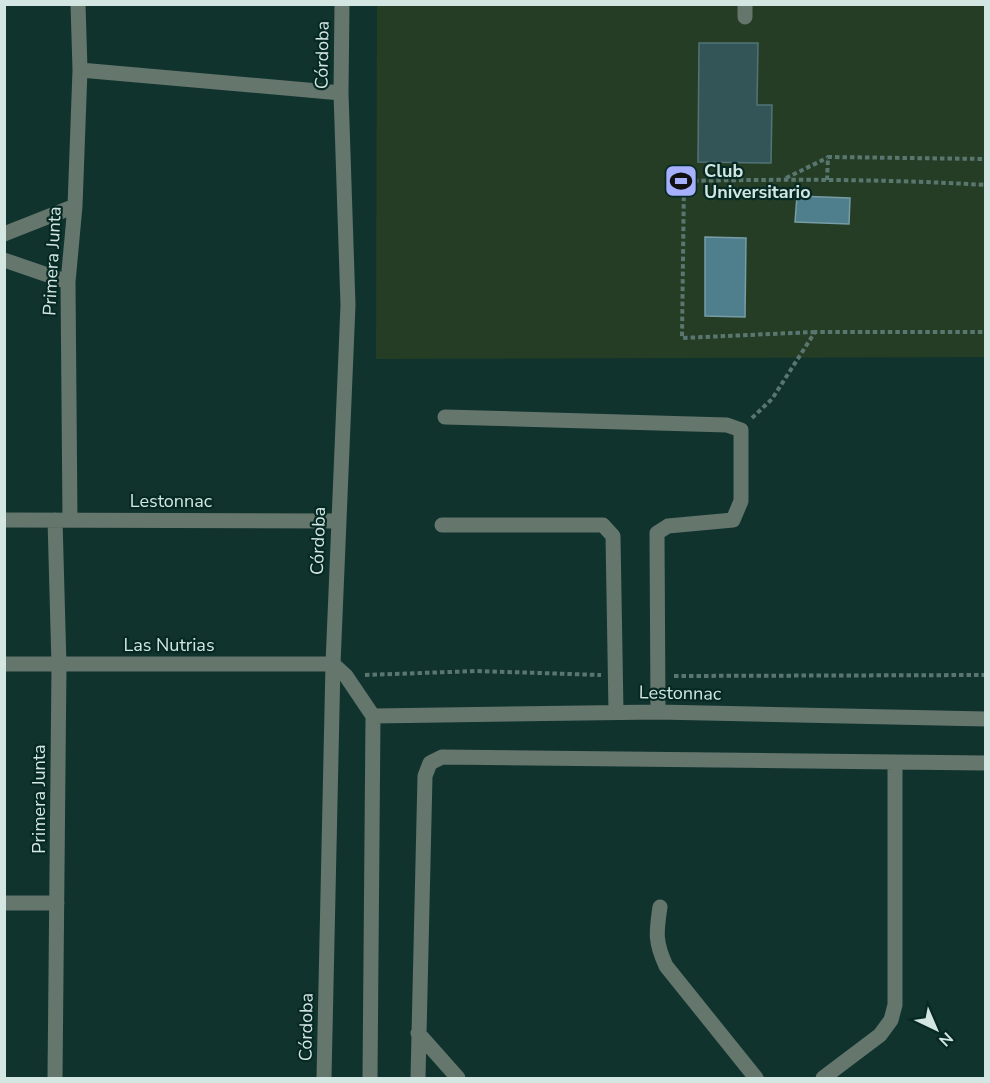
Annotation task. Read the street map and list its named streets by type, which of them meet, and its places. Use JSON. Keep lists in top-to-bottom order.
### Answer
{
  "streets": {
    "street": [
      "Córdoba",
      "Primera Junta",
      "Lestonnac",
      "Las Nutrias"
    ]
  },
  "crossings": [
    ["Córdoba", "Lestonnac"],
    ["Córdoba", "Las Nutrias"],
    ["Primera Junta", "Lestonnac"],
    ["Primera Junta", "Las Nutrias"]
  ],
  "places": {
    "sports": ["Club Universitario"]
  },
  "north": "bottom right"
}
